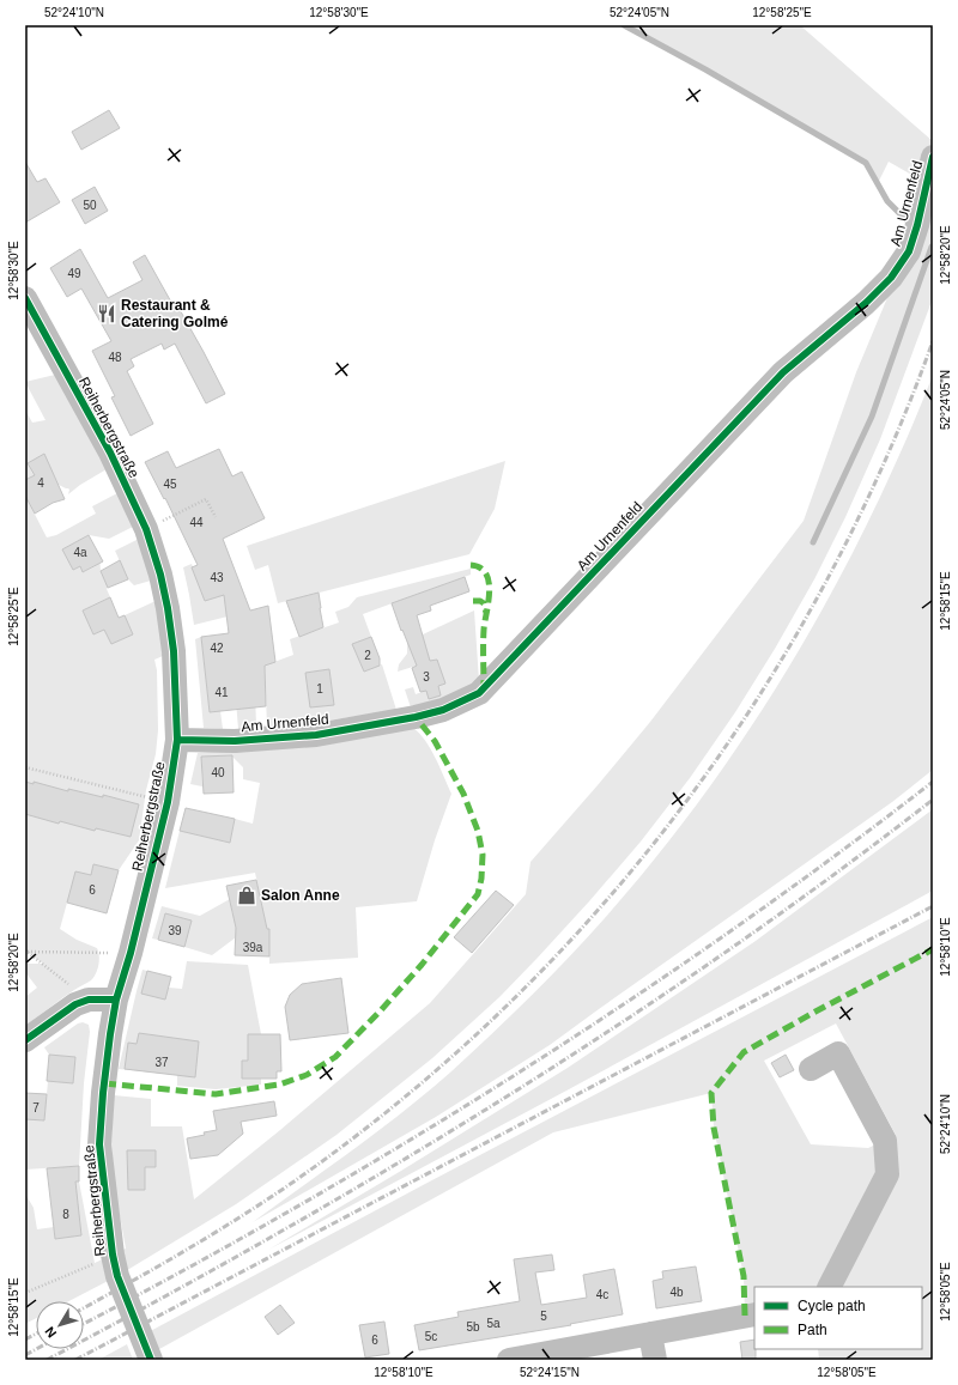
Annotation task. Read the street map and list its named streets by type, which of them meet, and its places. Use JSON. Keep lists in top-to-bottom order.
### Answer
{
  "streets": {
    "street": ["Am Urnenfeld", "Reiherbergstraße"]
  },
  "crossings": [
    ["Am Urnenfeld", "Reiherbergstraße"]
  ],
  "places": {
    "restaurant": ["Restaurant & Catering Golmé"],
    "shop": ["Salon Anne"]
  },
  "house_numbers": [
    "50",
    "49",
    "48",
    "4",
    "45",
    "44",
    "4a",
    "43",
    "42",
    "2",
    "3",
    "1",
    "41",
    "40",
    "6",
    "39",
    "39a",
    "37",
    "7",
    "8",
    "4b",
    "4c",
    "5",
    "5a",
    "5b",
    "5c",
    "6"
  ],
  "legend": ["Cycle path", "Path"],
  "north": "bottom left",
  "coordinates": [
    "52°24'10\"N",
    "12°58'30\"E",
    "52°24'05\"N",
    "12°58'25\"E",
    "12°58'20\"E",
    "12°58'15\"E",
    "12°58'10\"E",
    "12°58'05\"E",
    "52°24'15\"N"
  ]
}
